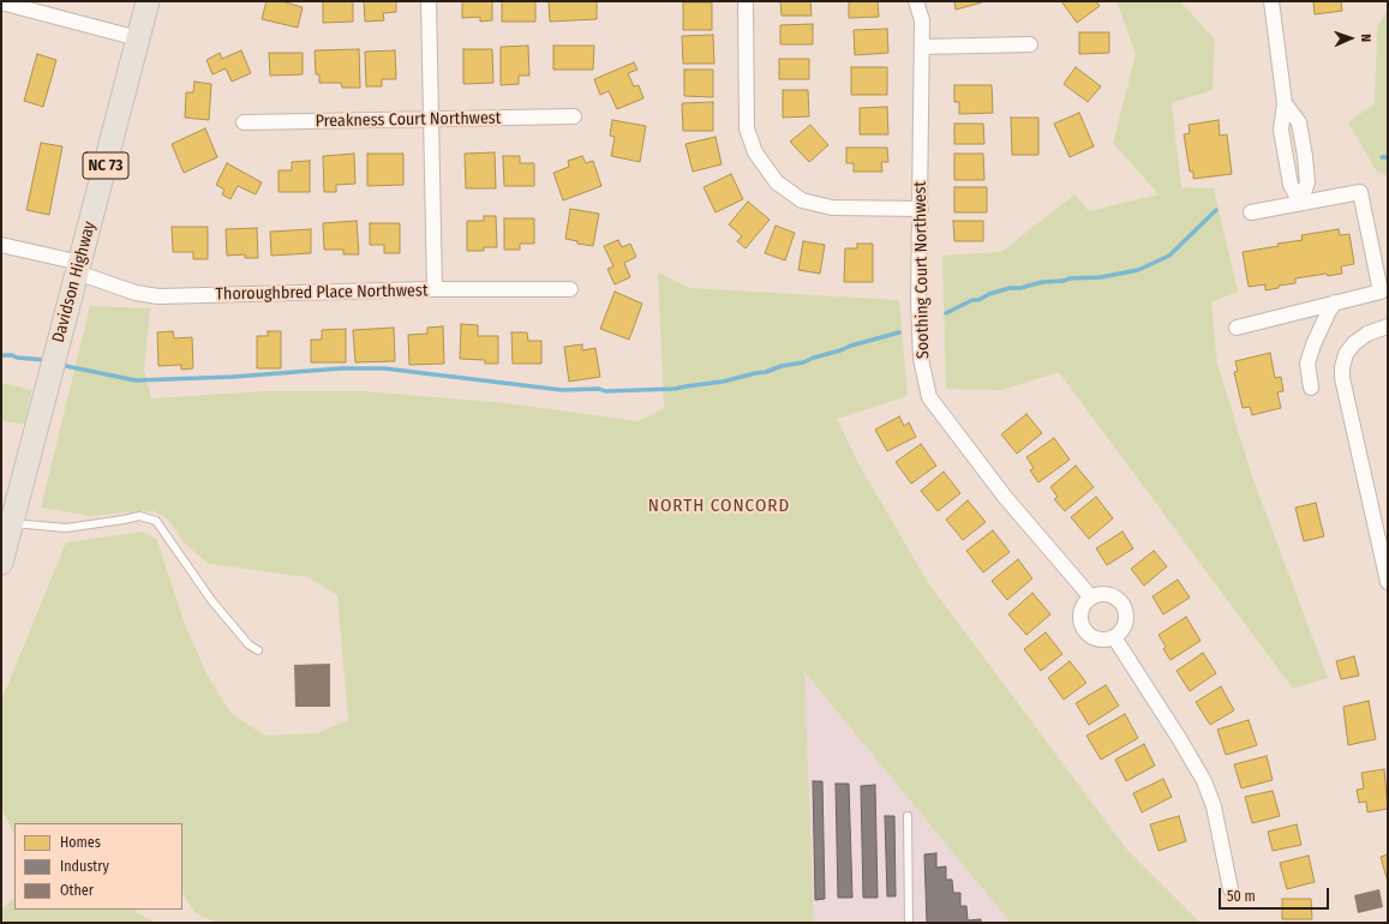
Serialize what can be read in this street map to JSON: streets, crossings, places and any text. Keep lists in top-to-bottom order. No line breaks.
{"streets":{"main road":["NC 73","Davidson Highway"],"street":["Preakness Court Northwest","Soothing Court Northwest","Thoroughbred Place Northwest"]},"crossings":[["Davidson Highway","Thoroughbred Place Northwest"]],"districts":["NORTH CONCORD"],"legend":["Homes","Industry","Other"],"scale_bar":"50 m","north":"right"}
